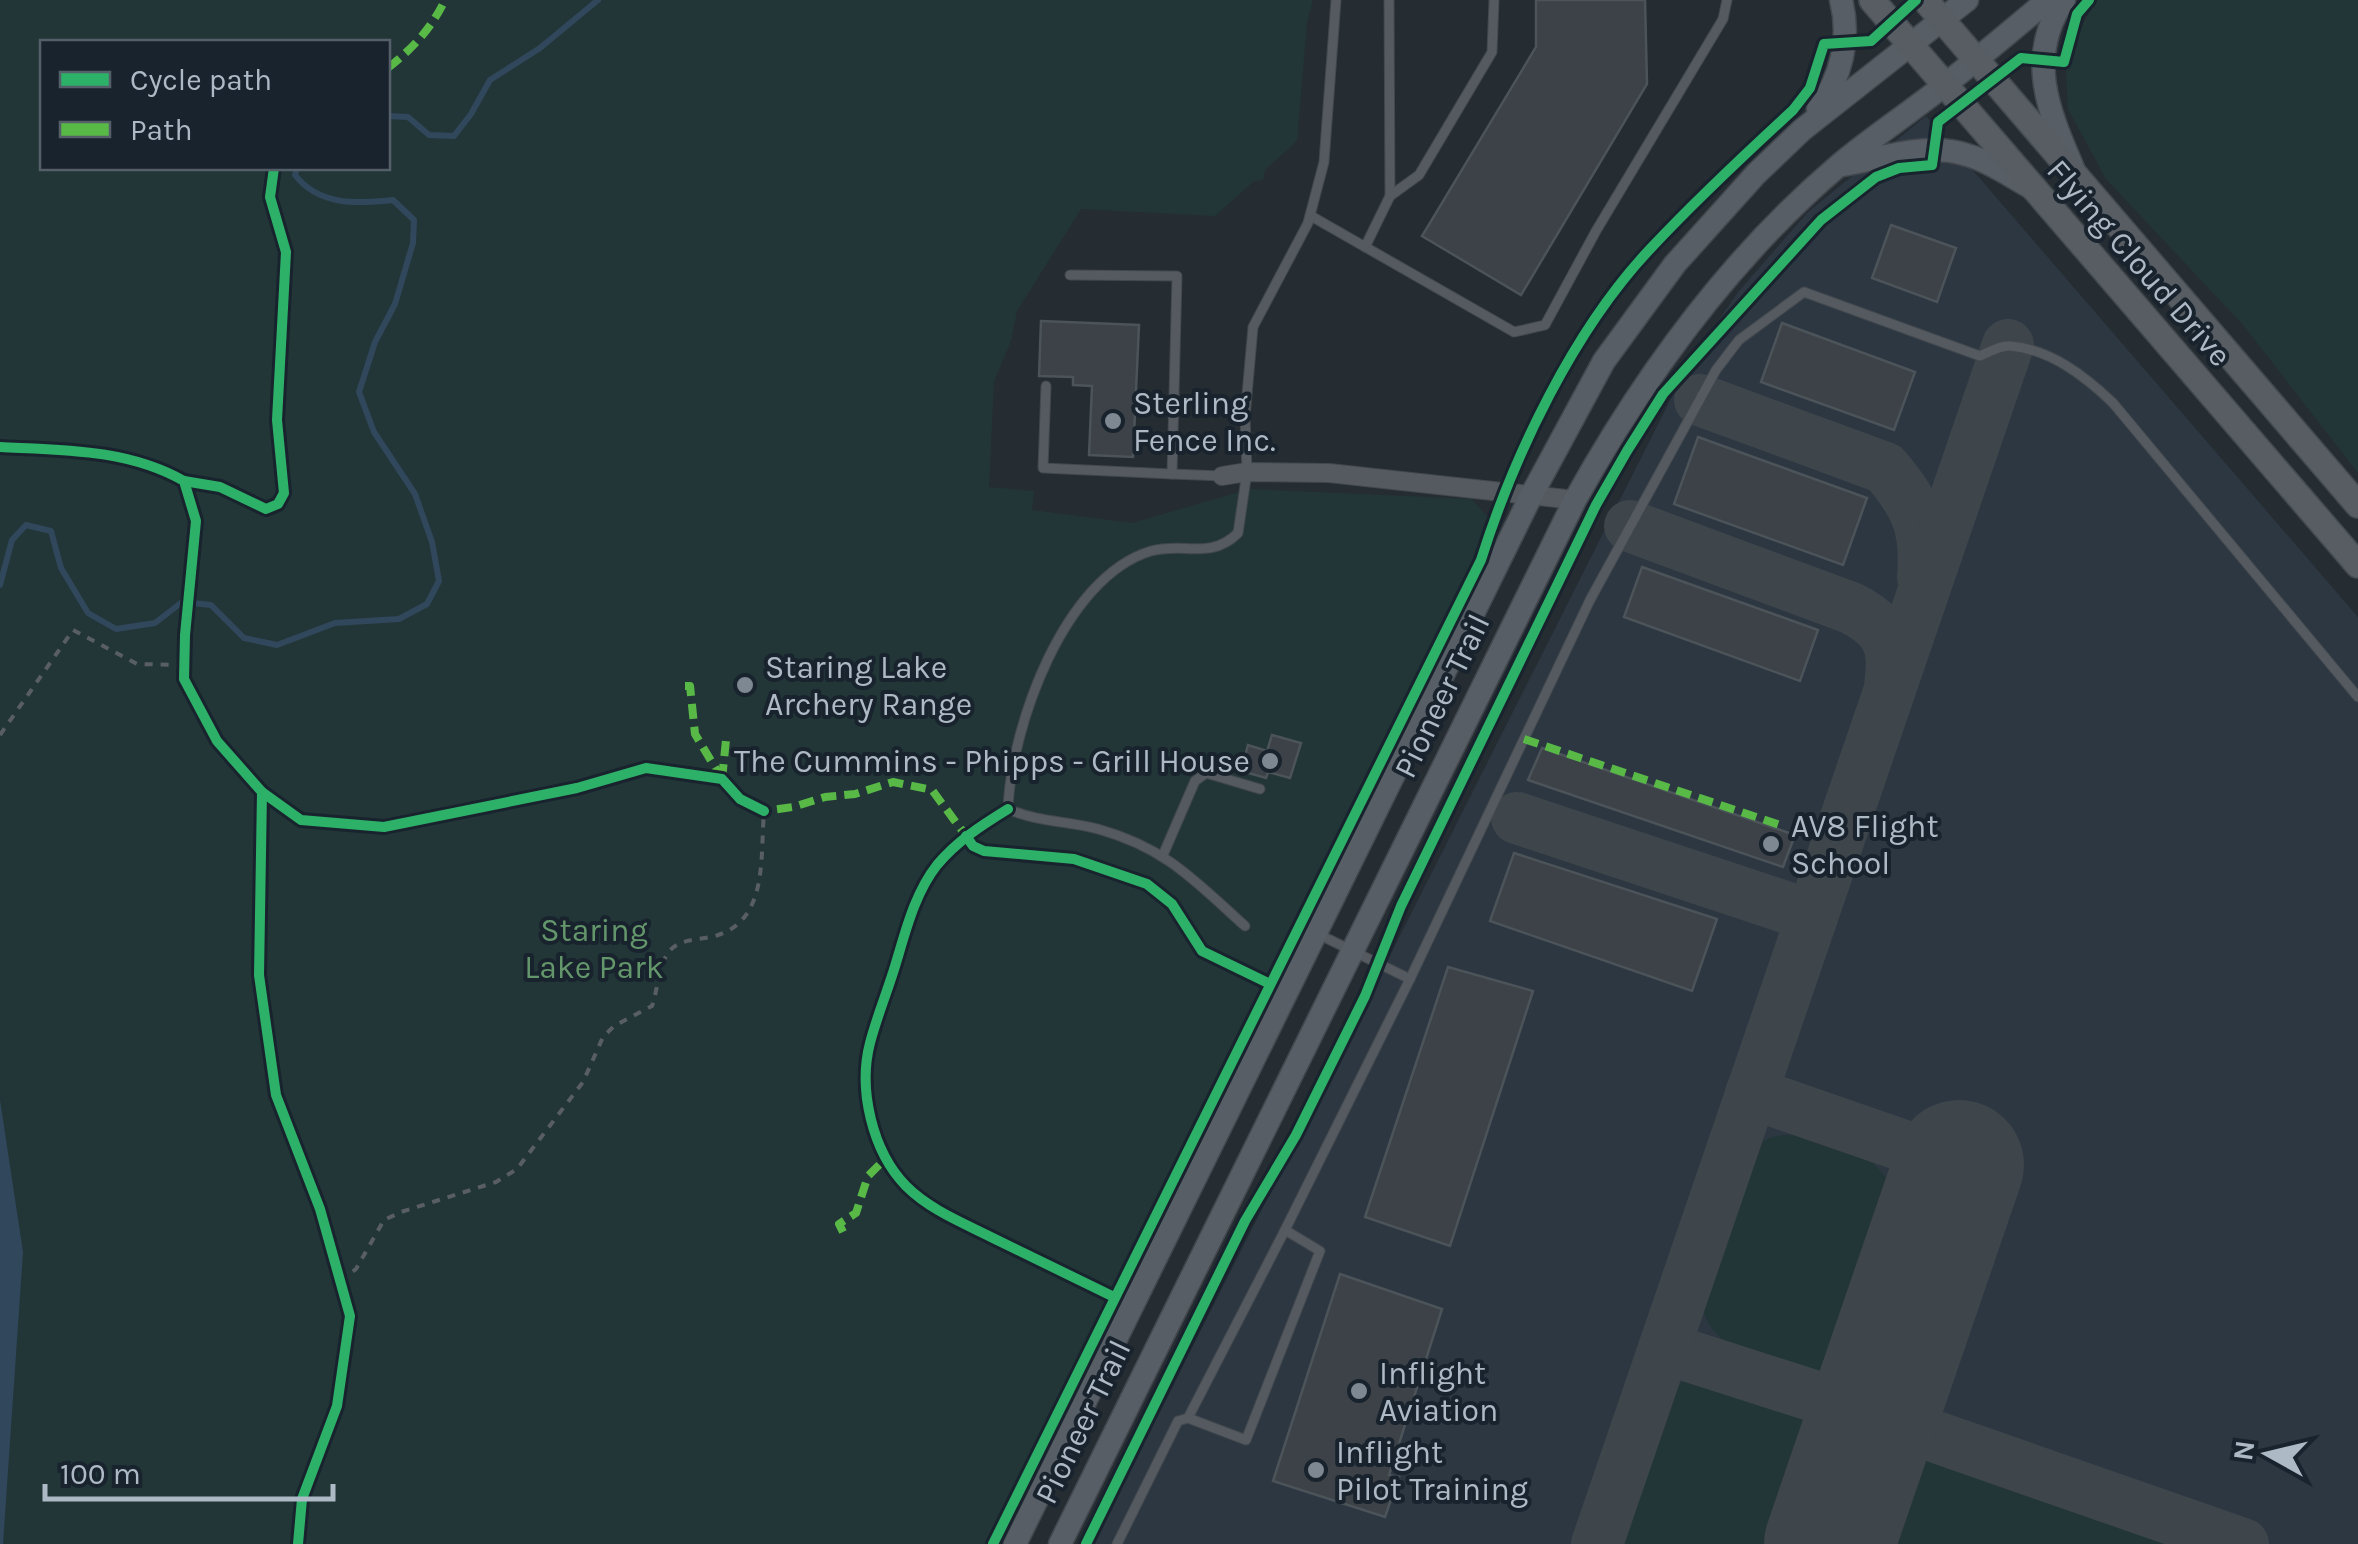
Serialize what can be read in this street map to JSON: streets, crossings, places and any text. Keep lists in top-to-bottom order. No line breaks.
{"streets":{"main road":["Flying Cloud Drive","Pioneer Trail"]},"crossings":[["Flying Cloud Drive","Pioneer Trail"]],"parks":["Staring Lake Park"],"places":["Sterling Fence Inc.","Staring Lake Archery Range","The Cummins - Phipps - Grill House","AV8 Flight School","Inflight Aviation","Inflight Pilot Training"],"legend":["Cycle path","Path"],"scale_bar":"100 m","north":"left"}
